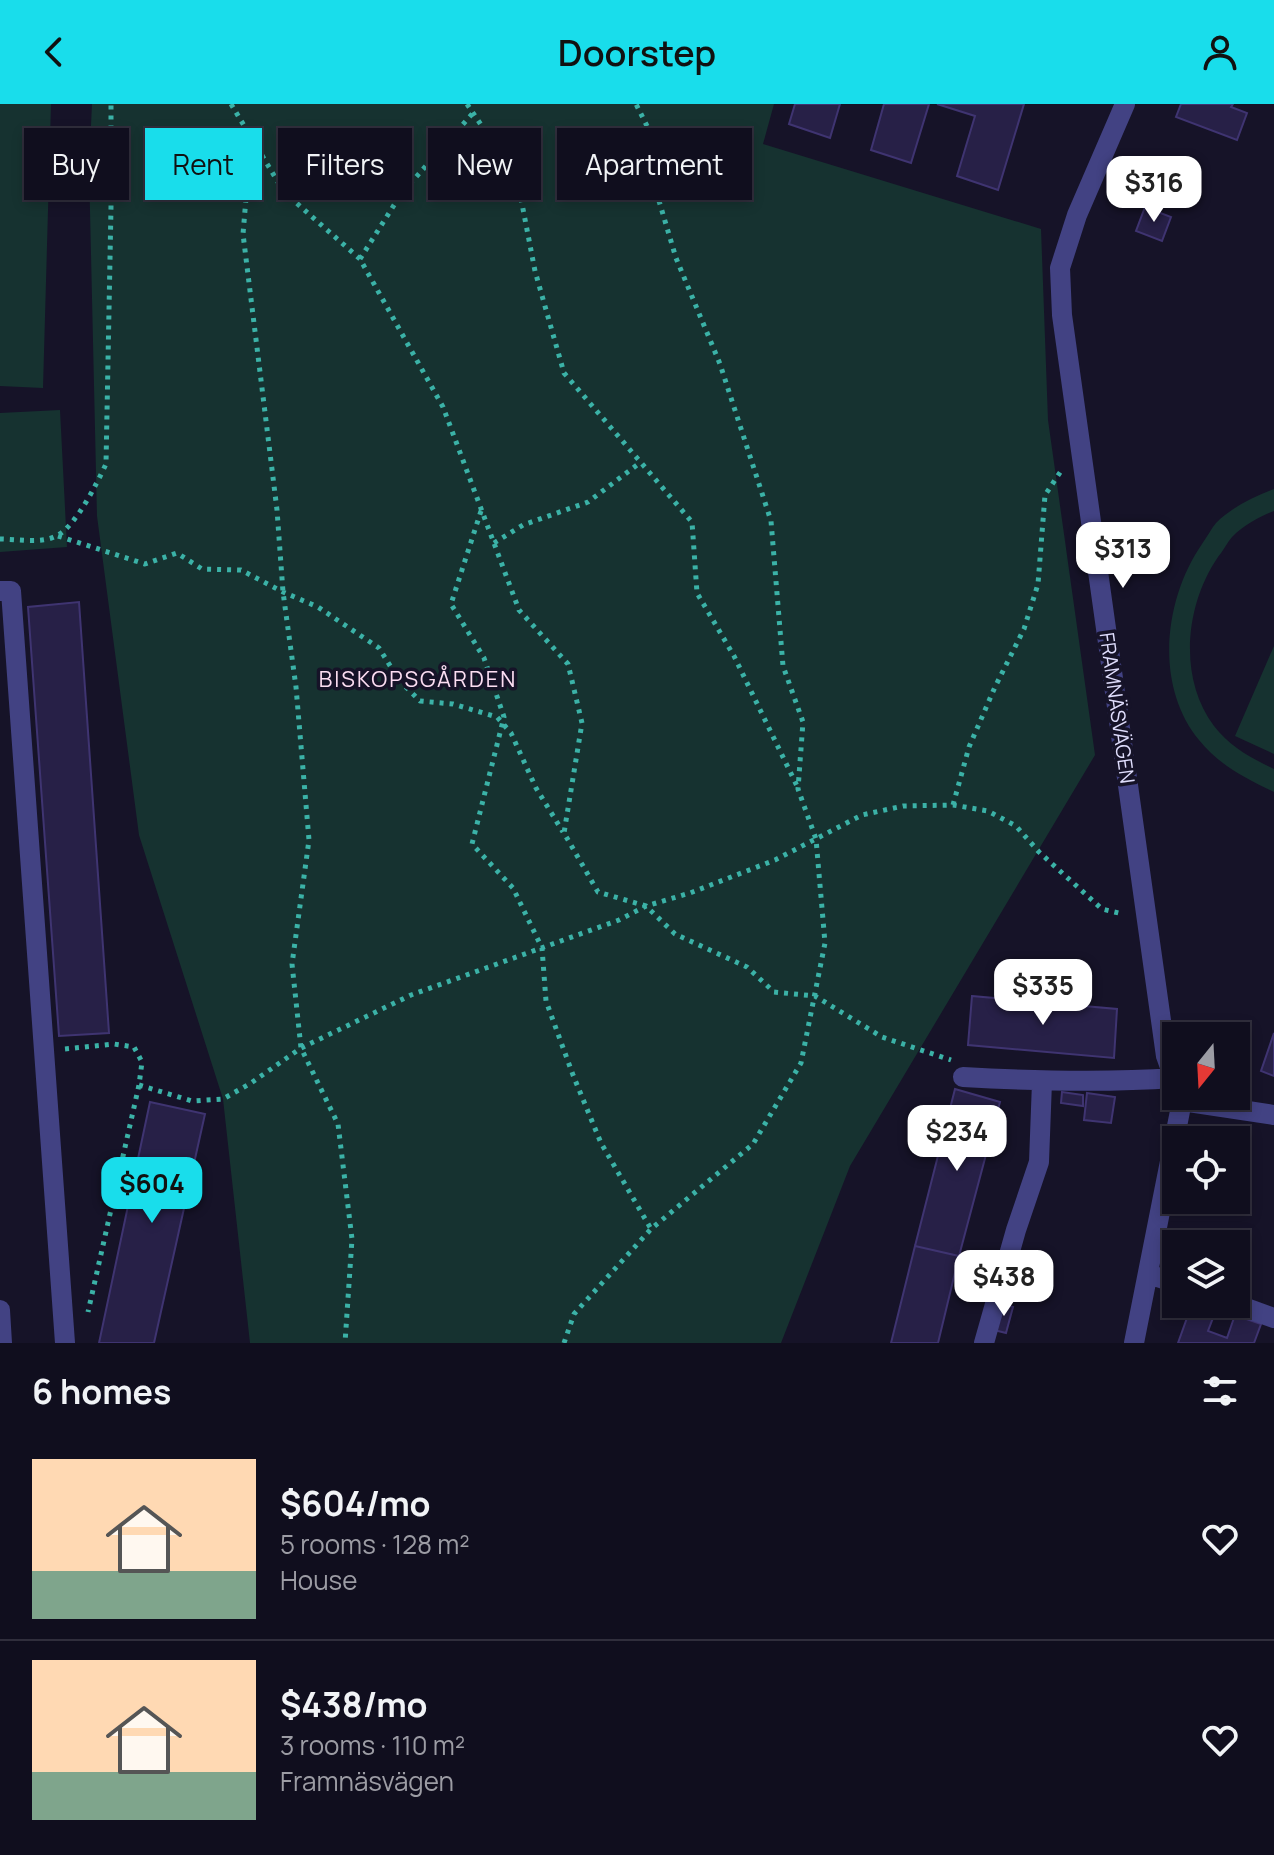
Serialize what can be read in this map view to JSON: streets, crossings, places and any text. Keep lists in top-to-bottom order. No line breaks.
{"streets":{"street":["FRAMNÄSVÄGEN"]},"districts":["BISKOPSGÅRDEN"],"north":"bottom","page":{"header":"Doorstep","chip":["Buy","Rent","Filters","New","Apartment"],"price":["$316","$313","$335","$234","$604","$438"],"heading":"6 homes","list":[{"name":"$604/mo","note":"5 rooms · 128 m² · House"},{"name":"$438/mo","note":"3 rooms · 110 m² · Framnäsvägen"}]}}
